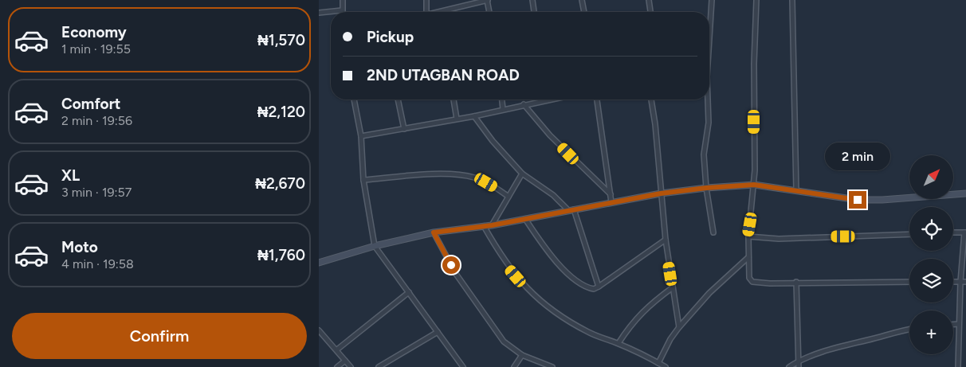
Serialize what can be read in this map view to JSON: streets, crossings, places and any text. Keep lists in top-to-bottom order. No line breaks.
{"north":"top right","page":{"list":[{"name":"Economy","note":"1 min · 19:55","value":"₦1,570"},{"name":"Comfort","note":"2 min · 19:56","value":"₦2,120"},{"name":"XL","note":"3 min · 19:57","value":"₦2,670"},{"name":"Moto","note":"4 min · 19:58","value":"₦1,760"}],"banner":["Pickup","2ND UTAGBAN ROAD"],"bubble":"2 min","map_buttons":"+","buttons":"Confirm"}}
